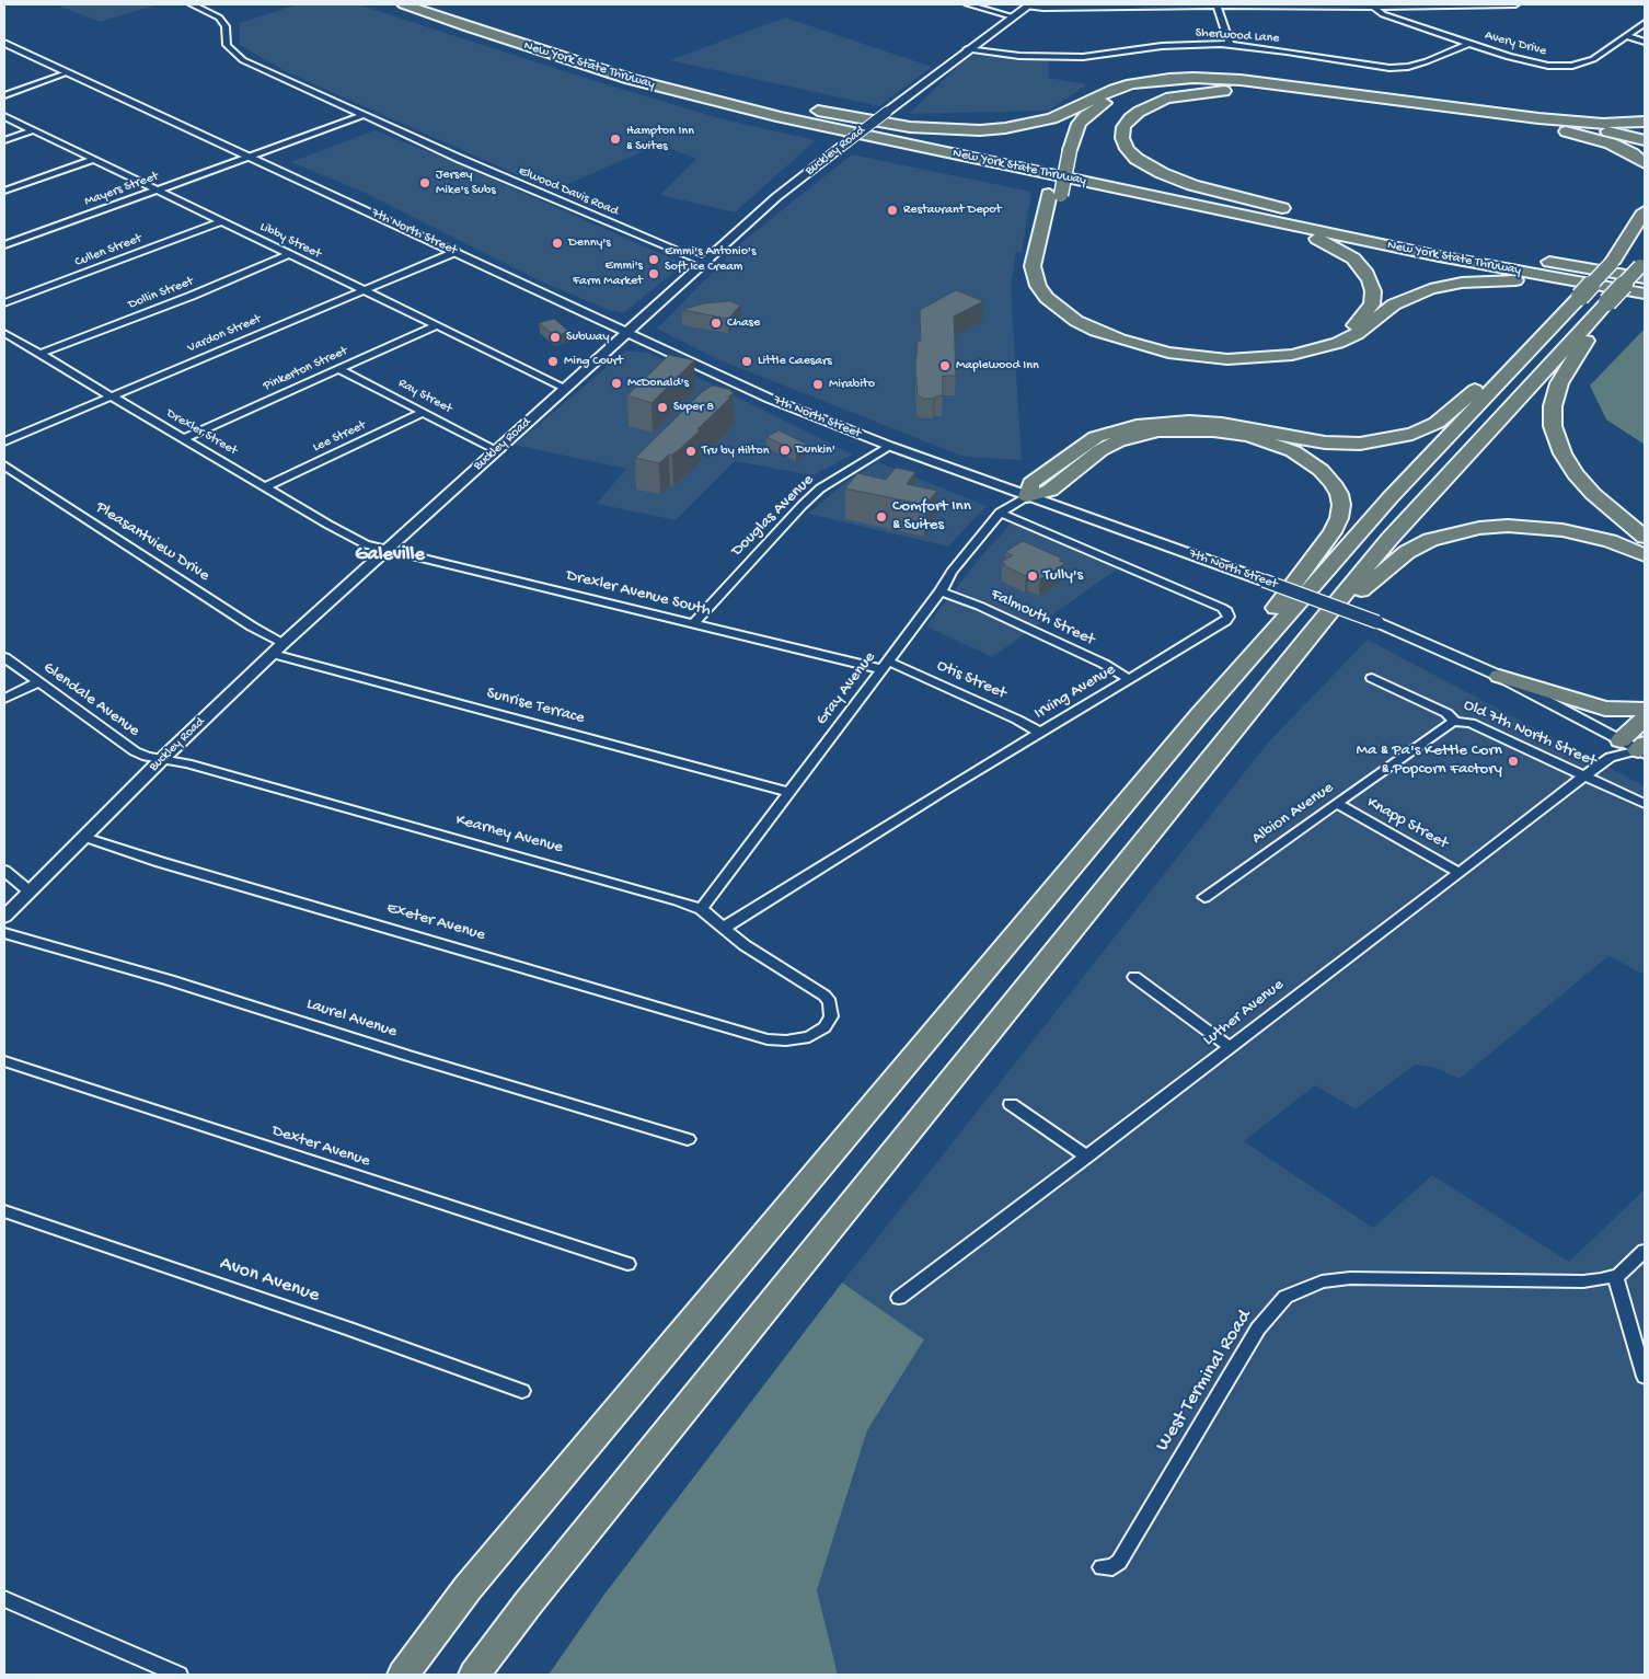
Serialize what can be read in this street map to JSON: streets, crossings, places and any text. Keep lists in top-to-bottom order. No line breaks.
{"streets":{"highway":["New York State Thruway"],"street":["Sherwood Lane","Avery Drive","Buckley Road","Mayers Street","Elwood Davis Road","7th North Street","Libby Street","Cullen Street","Dollin Street","Vardon Street","Pinkerton Street","Ray Street","Drexler Street","Lee Street","Douglas Avenue","Pleasantview Drive","Drexler Avenue South","Falmouth Street","Otis Street","Gray Avenue","Irving Avenue","Glendale Avenue","Sunrise Terrace","Old 7th North Street","Albion Avenue","Knapp Street","Kearney Avenue","Exeter Avenue","Luther Avenue","Laurel Avenue","Dexter Avenue","Avon Avenue","West Terminal Road"]},"crossings":[["Sherwood Lane","Avery Drive"],["Sherwood Lane","Buckley Road"],["Buckley Road","Elwood Davis Road"],["Buckley Road","7th North Street"],["Buckley Road","Libby Street"],["Buckley Road","Ray Street"],["Buckley Road","Drexler Street"],["Buckley Road","Pleasantview Drive"],["Buckley Road","Drexler Avenue South"],["Buckley Road","Glendale Avenue"],["Buckley Road","Sunrise Terrace"],["Buckley Road","Kearney Avenue"],["Buckley Road","Exeter Avenue"],["Mayers Street","7th North Street"],["Mayers Street","Libby Street"],["7th North Street","Vardon Street"],["7th North Street","Douglas Avenue"],["7th North Street","Gray Avenue"],["7th North Street","Luther Avenue"],["Libby Street","Cullen Street"],["Libby Street","Dollin Street"],["Libby Street","Vardon Street"],["Libby Street","Pinkerton Street"],["Dollin Street","Drexler Street"],["Vardon Street","Drexler Street"],["Pinkerton Street","Ray Street"],["Pinkerton Street","Drexler Street"],["Ray Street","Lee Street"],["Drexler Street","Lee Street"],["Drexler Street","Drexler Avenue South"],["Douglas Avenue","Drexler Avenue South"],["Drexler Avenue South","Otis Street"],["Drexler Avenue South","Gray Avenue"],["Falmouth Street","Gray Avenue"],["Falmouth Street","Irving Avenue"],["Otis Street","Gray Avenue"],["Otis Street","Irving Avenue"],["Gray Avenue","Irving Avenue"],["Gray Avenue","Sunrise Terrace"],["Gray Avenue","Kearney Avenue"],["Irving Avenue","Kearney Avenue"],["Glendale Avenue","Kearney Avenue"],["Old 7th North Street","Albion Avenue"],["Old 7th North Street","Luther Avenue"],["Albion Avenue","Knapp Street"],["Knapp Street","Luther Avenue"],["Kearney Avenue","Exeter Avenue"]],"districts":["Galeville"],"places":["Hampton Inn & Suites","Jersey Mike's Subs","Restaurant Depot","Denny's","Emmi's Antonio's Soft Ice Cream","Emmi's Farm Market","Chase","Subway","Ming Court","Little Caesars","Maplewood Inn","McDonald's","Mirabito","Super 8","Dunkin'","Tru by Hilton","Comfort Inn & Suites","Tully's","Ma & Pa's Kettle Corn & Popcorn Factory"]}
